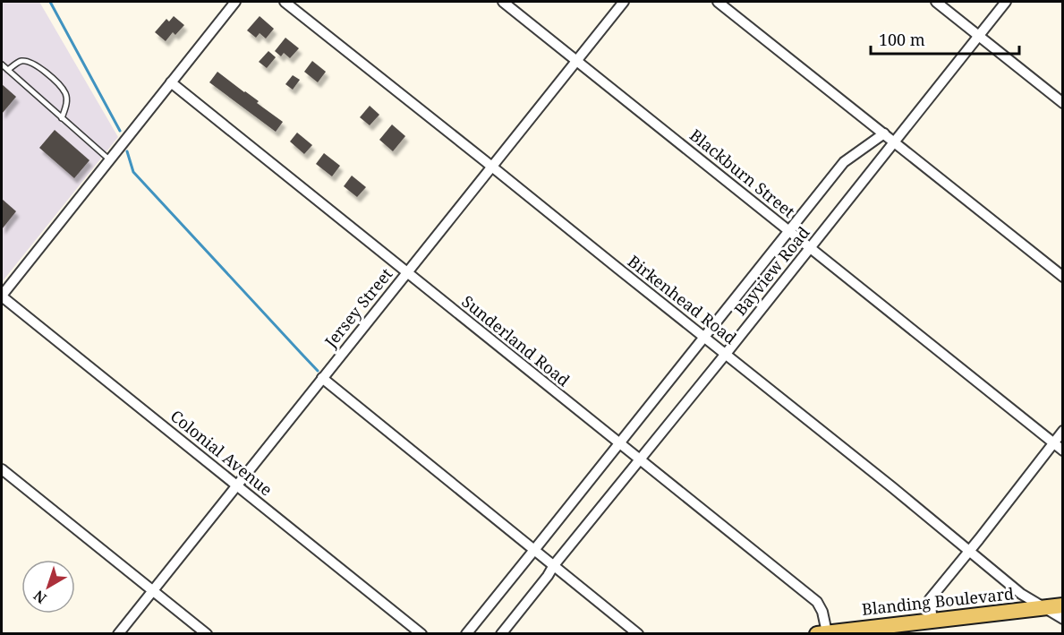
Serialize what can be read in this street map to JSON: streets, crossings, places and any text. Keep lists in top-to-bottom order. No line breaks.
{"streets":{"main road":["Blanding Boulevard"],"street":["Blackburn Street","Bayview Road","Birkenhead Road","Jersey Street","Sunderland Road","Colonial Avenue"]},"crossings":[["Blackburn Street","Bayview Road"],["Blackburn Street","Jersey Street"],["Bayview Road","Birkenhead Road"],["Bayview Road","Sunderland Road"],["Birkenhead Road","Jersey Street"],["Birkenhead Road","Blanding Boulevard"],["Jersey Street","Sunderland Road"],["Jersey Street","Colonial Avenue"],["Sunderland Road","Blanding Boulevard"]],"scale_bar":"100 m","north":"bottom left"}
